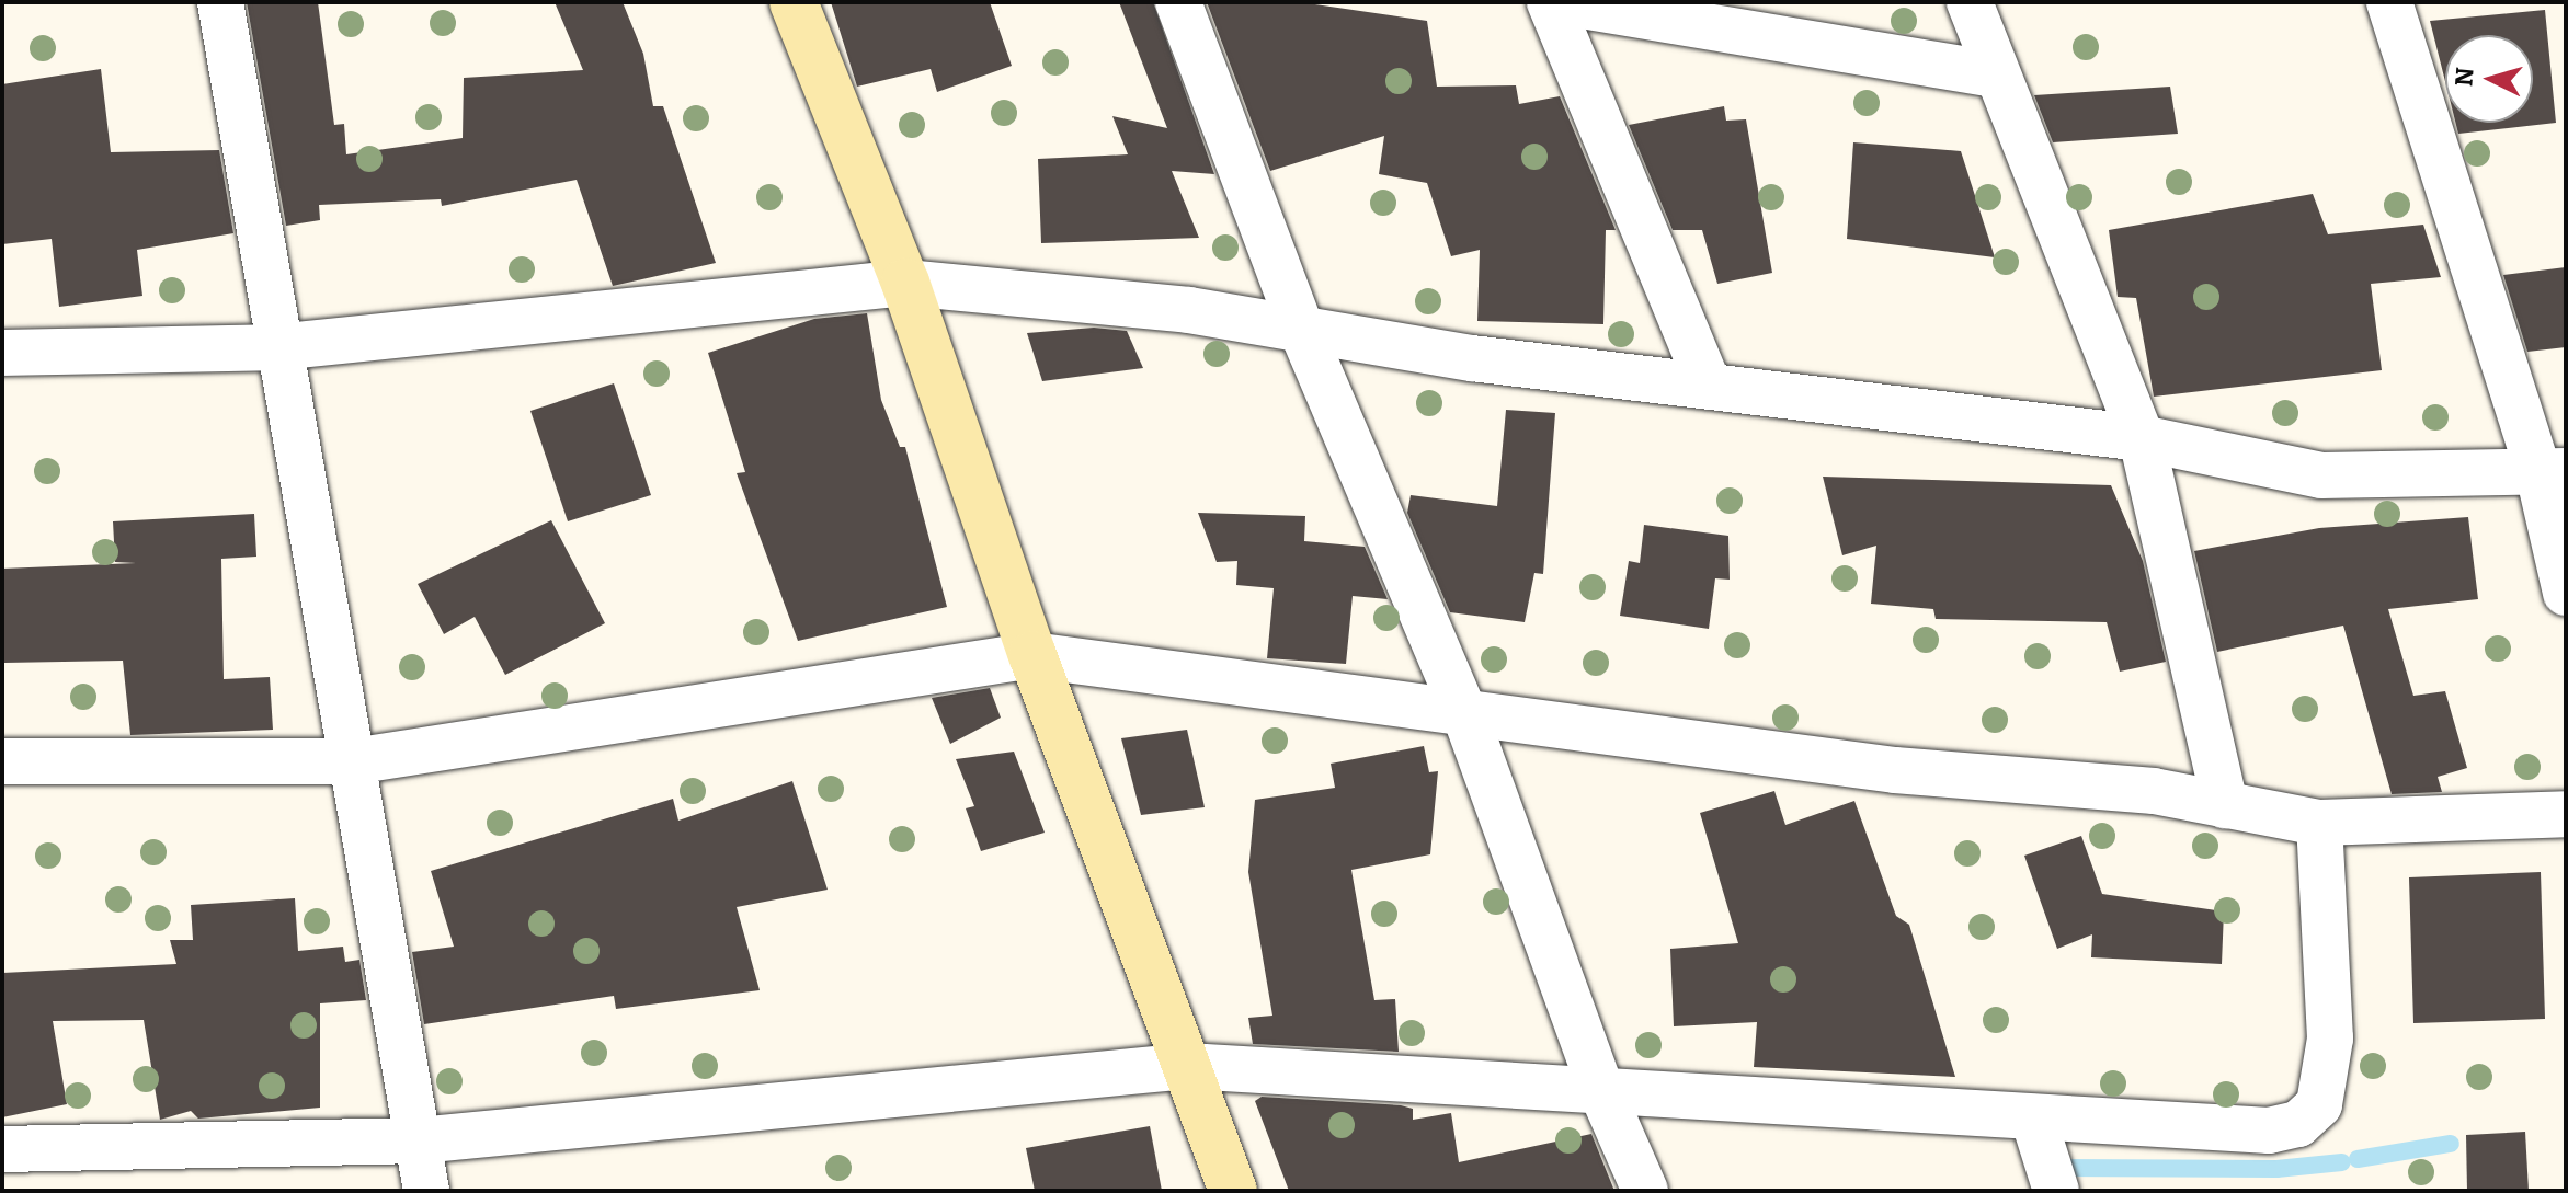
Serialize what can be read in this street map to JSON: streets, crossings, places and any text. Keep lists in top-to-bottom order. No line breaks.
{"north":"left"}
